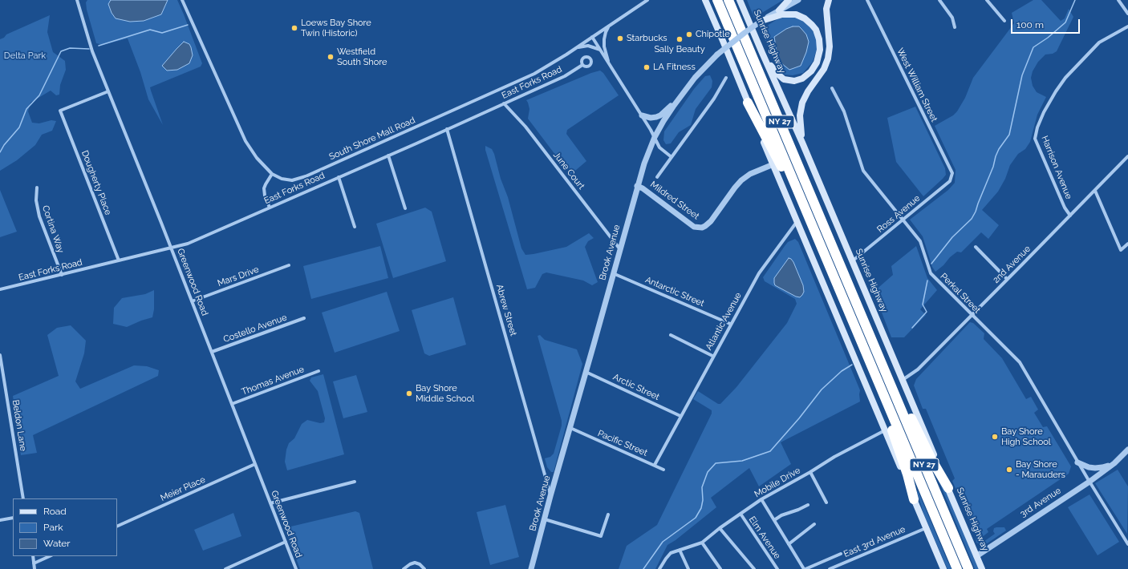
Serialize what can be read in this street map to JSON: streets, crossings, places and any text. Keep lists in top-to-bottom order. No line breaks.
{"streets":{"highway":["NY 27"],"main road":["Sunrise Highway"],"street":["East Forks Road","West William Street","South Shore Mall Road","Harrison Avenue","June Court","Dougherty Place","Mildred Street","Ross Avenue","Cortina Way","Brook Avenue","2nd Avenue","Mars Drive","Greenwood Road","Antarctic Street","Perkal Street","Abrew Street","Atlantic Avenue","Costello Avenue","Thomas Avenue","Arctic Street","Beldon Lane","Pacific Street","Mobile Drive","Meier Place","3rd Avenue","Elm Avenue","East 3rd Avenue"]},"crossings":[["Sunrise Highway","Ross Avenue"],["Sunrise Highway","2nd Avenue"],["Sunrise Highway","3rd Avenue"],["East Forks Road","June Court"],["East Forks Road","Dougherty Place"],["East Forks Road","Cortina Way"],["East Forks Road","Greenwood Road"],["East Forks Road","Abrew Street"],["West William Street","Ross Avenue"],["Harrison Avenue","2nd Avenue"],["June Court","Brook Avenue"],["Dougherty Place","Greenwood Road"],["Mildred Street","Brook Avenue"],["Ross Avenue","Perkal Street"],["Brook Avenue","Antarctic Street"],["Brook Avenue","Abrew Street"],["Brook Avenue","Arctic Street"],["Brook Avenue","Pacific Street"],["2nd Avenue","Perkal Street"],["Mars Drive","Greenwood Road"],["Greenwood Road","Costello Avenue"],["Greenwood Road","Thomas Avenue"],["Greenwood Road","Meier Place"],["Antarctic Street","Atlantic Avenue"],["Perkal Street","3rd Avenue"],["Atlantic Avenue","Arctic Street"],["Atlantic Avenue","Pacific Street"],["Mobile Drive","Elm Avenue"]],"parks":["Delta Park"],"places":["Loews Bay Shore Twin (Historic)","Chipotle","Starbucks","Sally Beauty","Westfield South Shore","LA Fitness","Bay Shore Middle School","Bay Shore High School","Bay Shore - Marauders"],"legend":["Road","Park","Water"],"scale_bar":"100 m"}
